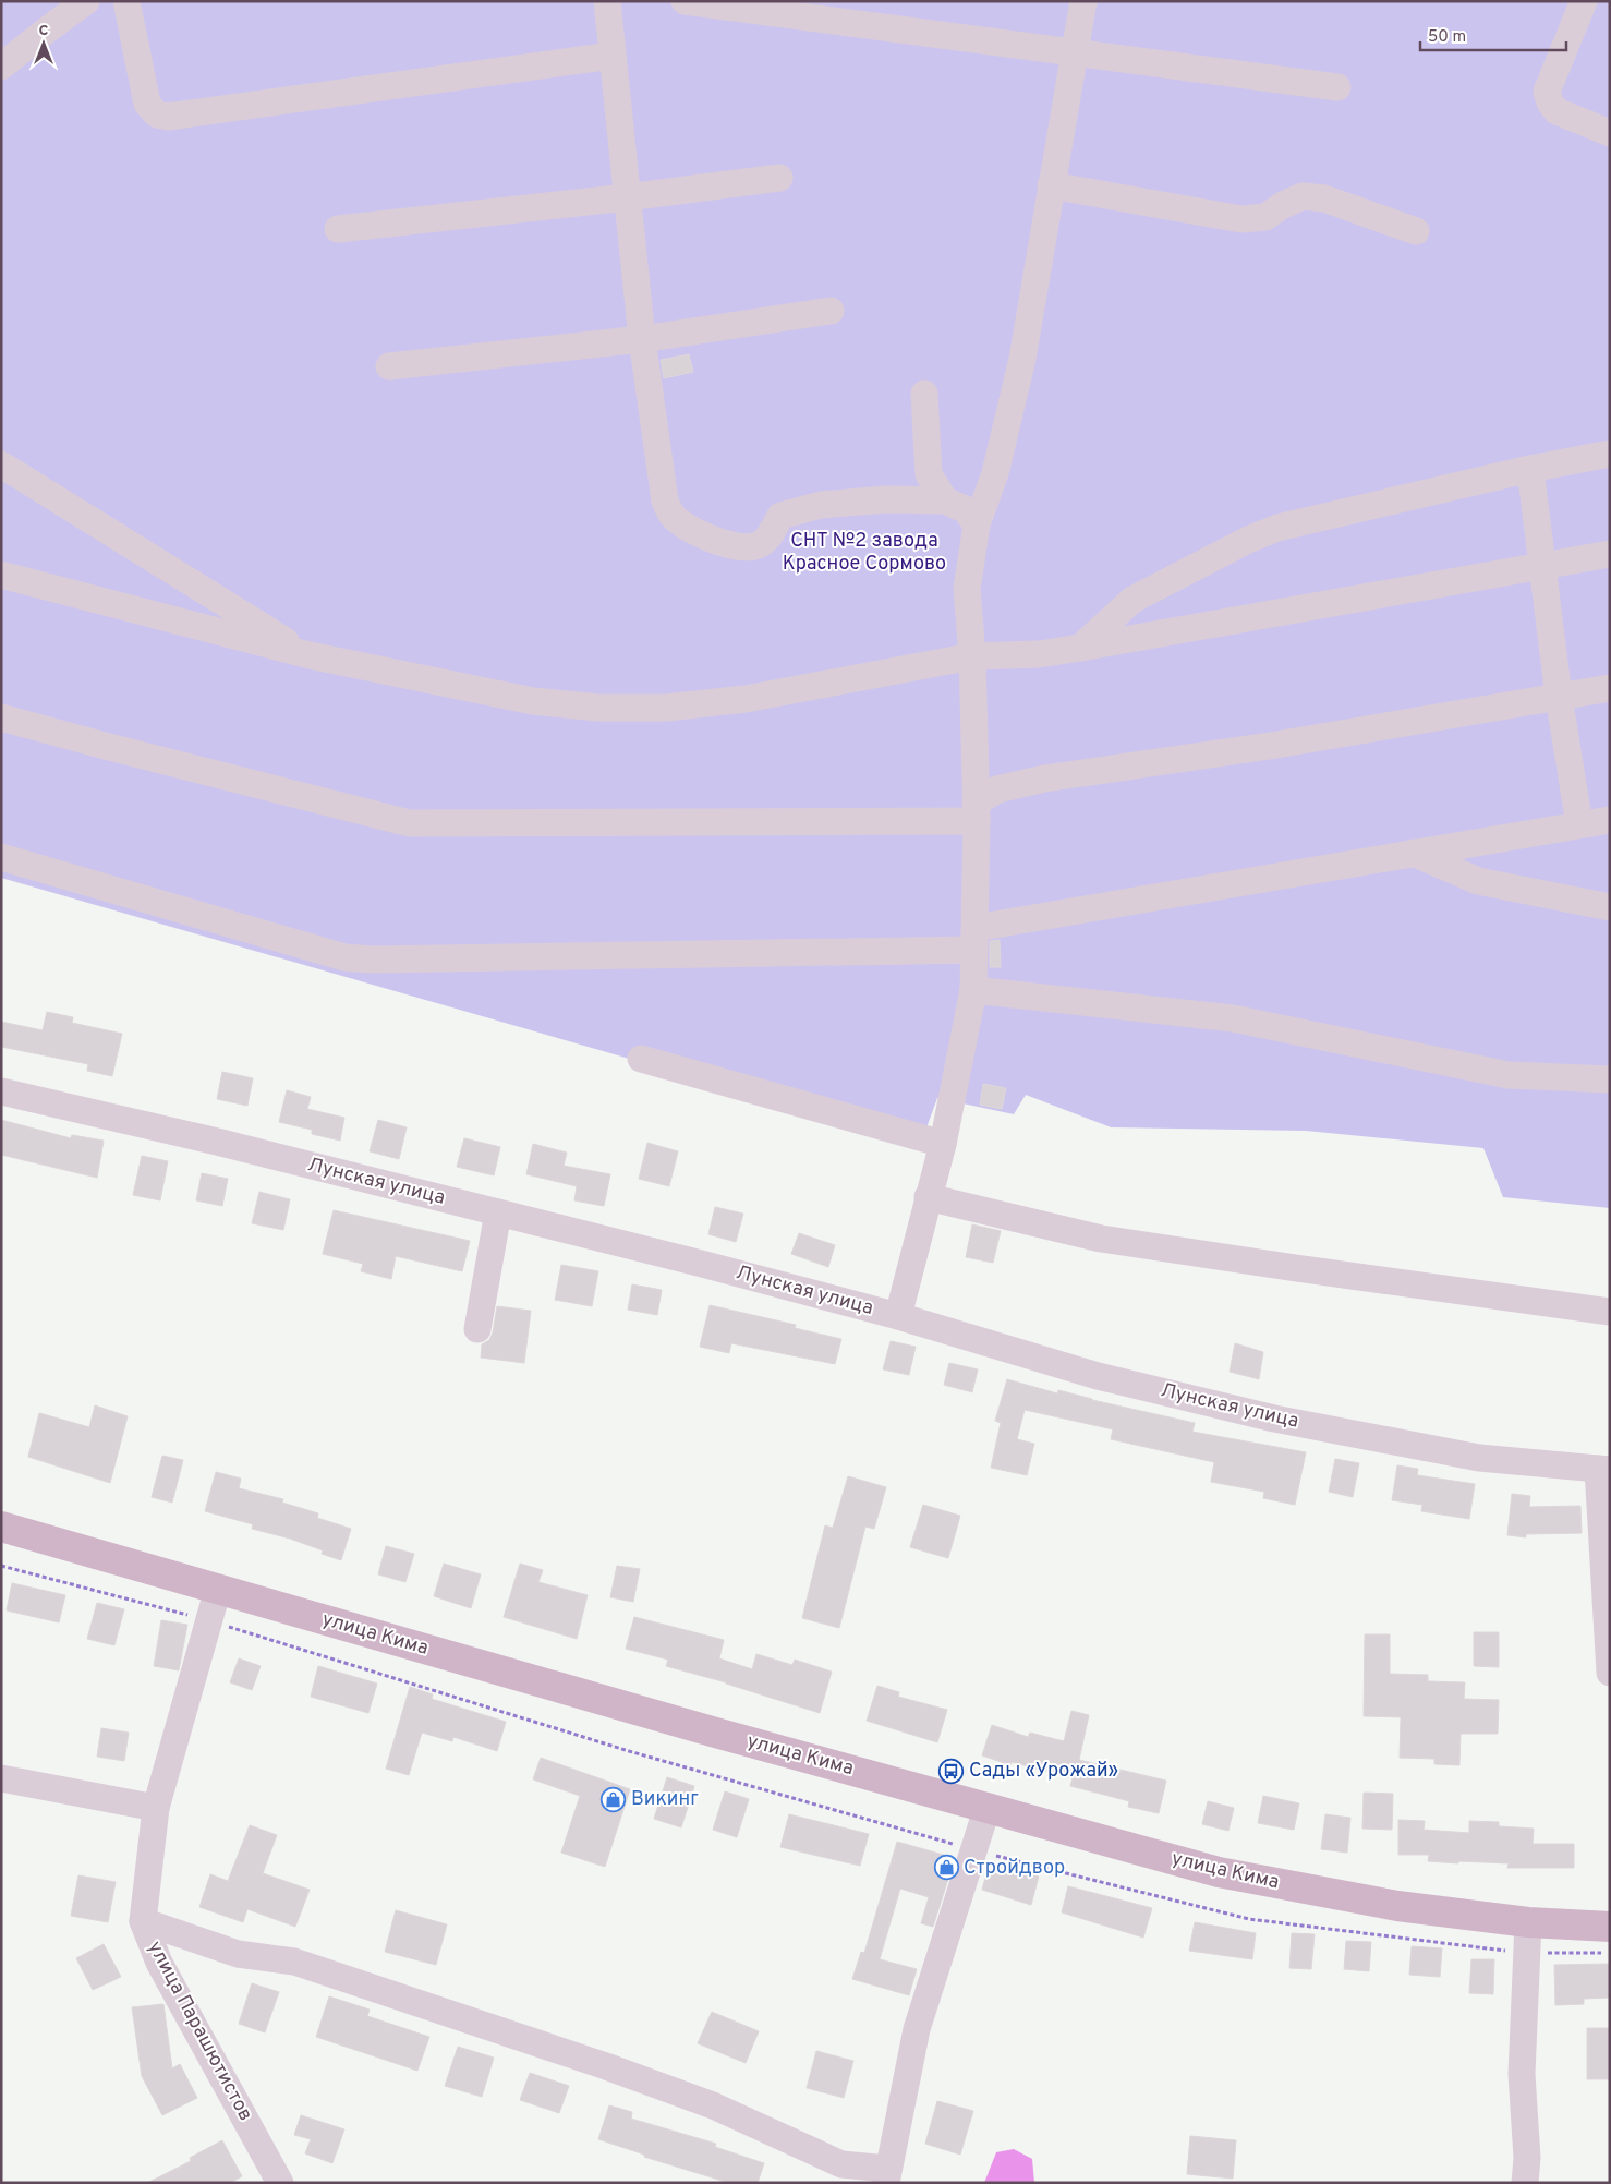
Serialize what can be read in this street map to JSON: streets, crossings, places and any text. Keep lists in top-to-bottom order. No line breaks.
{"streets":{"main road":["улица Кима"],"street":["Лунская улица","улица Парашютистов"]},"crossings":[["улица Кима","улица Парашютистов"]],"parks":["СНТ №2 завода Красное Сормово"],"places":{"bus stop":["Сады «Урожай»"],"shop":["Викинг","Стройдвор"]},"scale_bar":"50 m","north":"top"}
